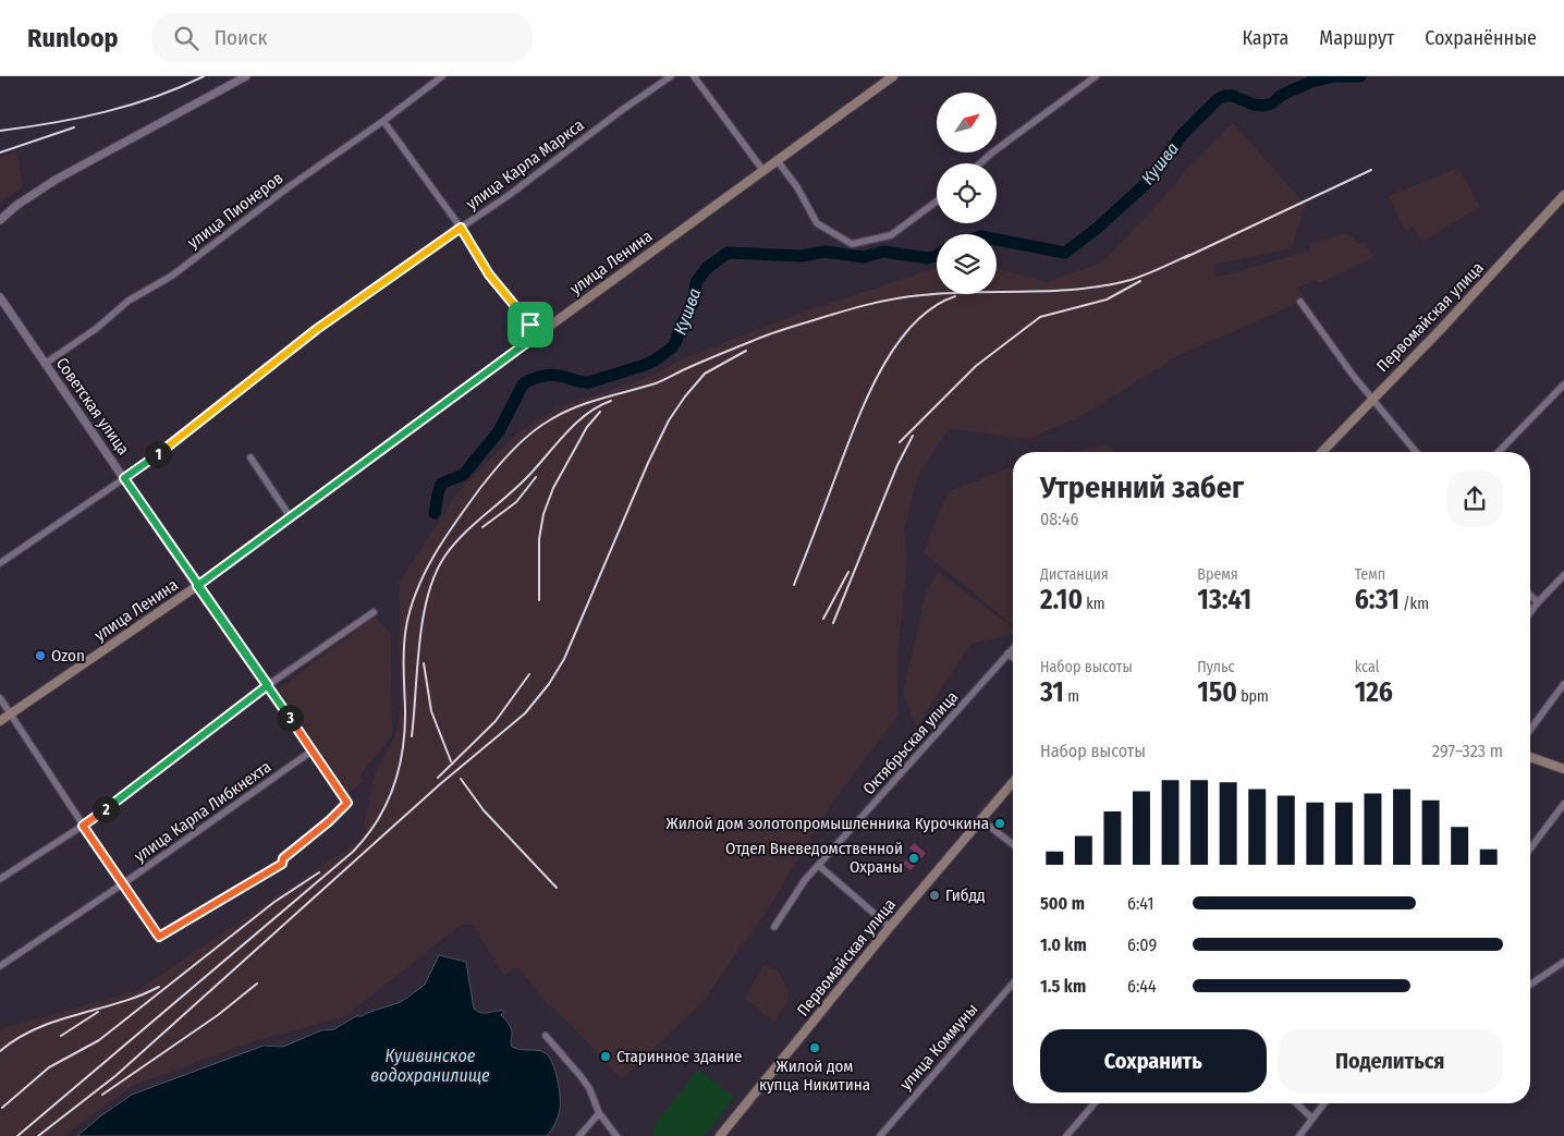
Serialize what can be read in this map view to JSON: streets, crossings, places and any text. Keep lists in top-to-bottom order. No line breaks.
{"streets":{"main road":["улица Ленина","Первомайская улица"],"street":["улица Карла Маркса","улица Пионеров","Советская улица","Октябрьская улица","улица Карла Либкнехта","улица Коммуны"]},"crossings":[["улица Карла Маркса","Советская улица"],["улица Пионеров","Советская улица"],["улица Ленина","Советская улица"],["Советская улица","улица Карла Либкнехта"]],"water":["Кушва","Кушвинское водохранилище"],"places":["Ozon","Жилой дом золотопромышленника Курочкина","Отдел Вневедомственной Охраны","Гибдд","Жилой дом купца Никитина","Старинное здание"],"north":"top right","page":{"header":"Runloop","search":"Поиск","nav":["Карта","Маршрут","Сохранённые"],"pins":["1","3","2"],"heading":["Утренний забег","08:46"],"stats":[["Дистанция","2.10 km"],["Время","13:41"],["Темп","6:31 /km"],["Набор высоты","31 m"],["Пульс","150 bpm"],["kcal","126"]],"chart":["Набор высоты","297–323 m"],"list":[{"name":"500 m","note":"6:41"},{"name":"1.0 km","note":"6:09"},{"name":"1.5 km","note":"6:44"}],"buttons":["Сохранить","Поделиться"]}}
